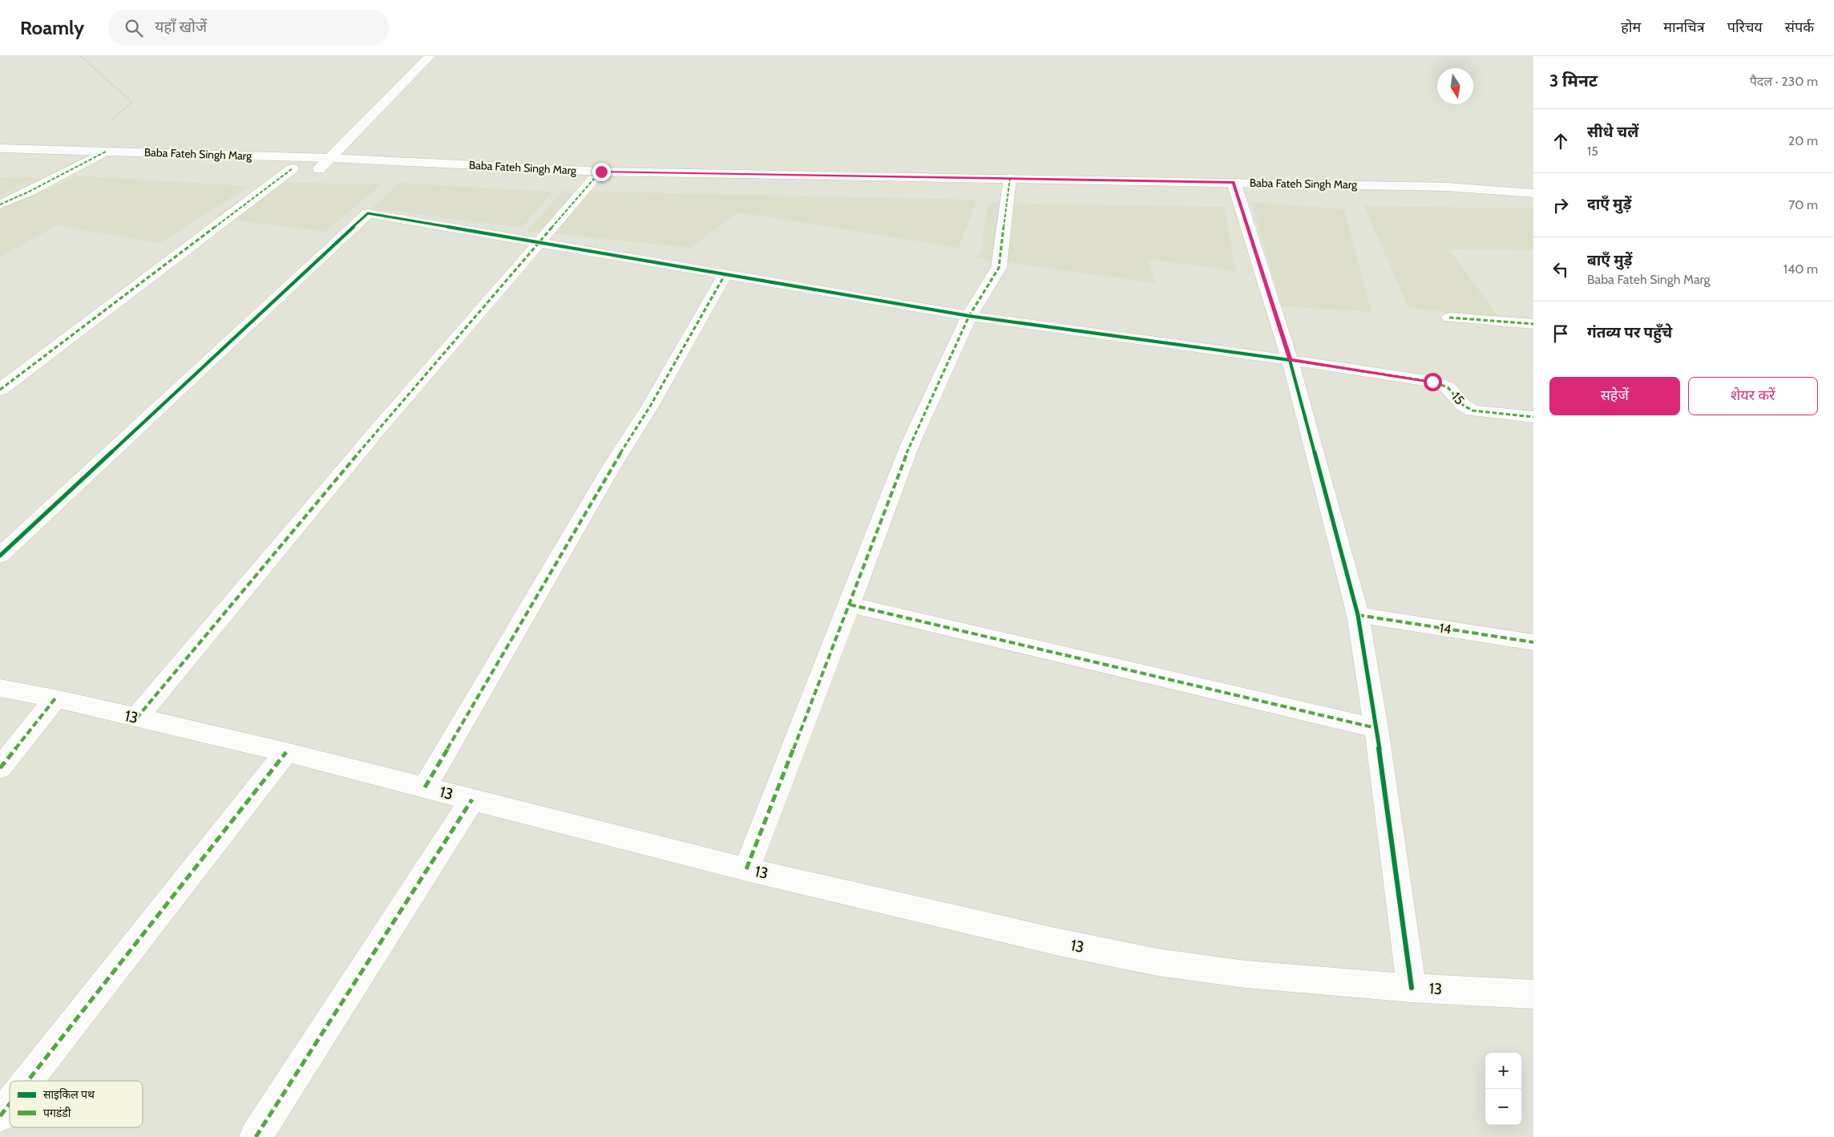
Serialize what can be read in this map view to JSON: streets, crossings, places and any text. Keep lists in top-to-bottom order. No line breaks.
{"streets":{"street":["Baba Fateh Singh Marg","15","14","13"]},"legend":["साइकिल पथ","पगडंडी"],"north":"bottom","page":{"header":"Roamly","search":"यहाँ खोजें","nav":["होम","मानचित्र","परिचय","संपर्क"],"heading":["3 मिनट","पैदल · 230 m"],"list":[["सीधे चलें","15","20 m"],["दाएँ मुड़ें","70 m"],["बाएँ मुड़ें","Baba Fateh Singh Marg","140 m"],"गंतव्य पर पहुँचे"],"buttons":["सहेजें","शेयर करें"],"map_buttons":["+","−"]}}
